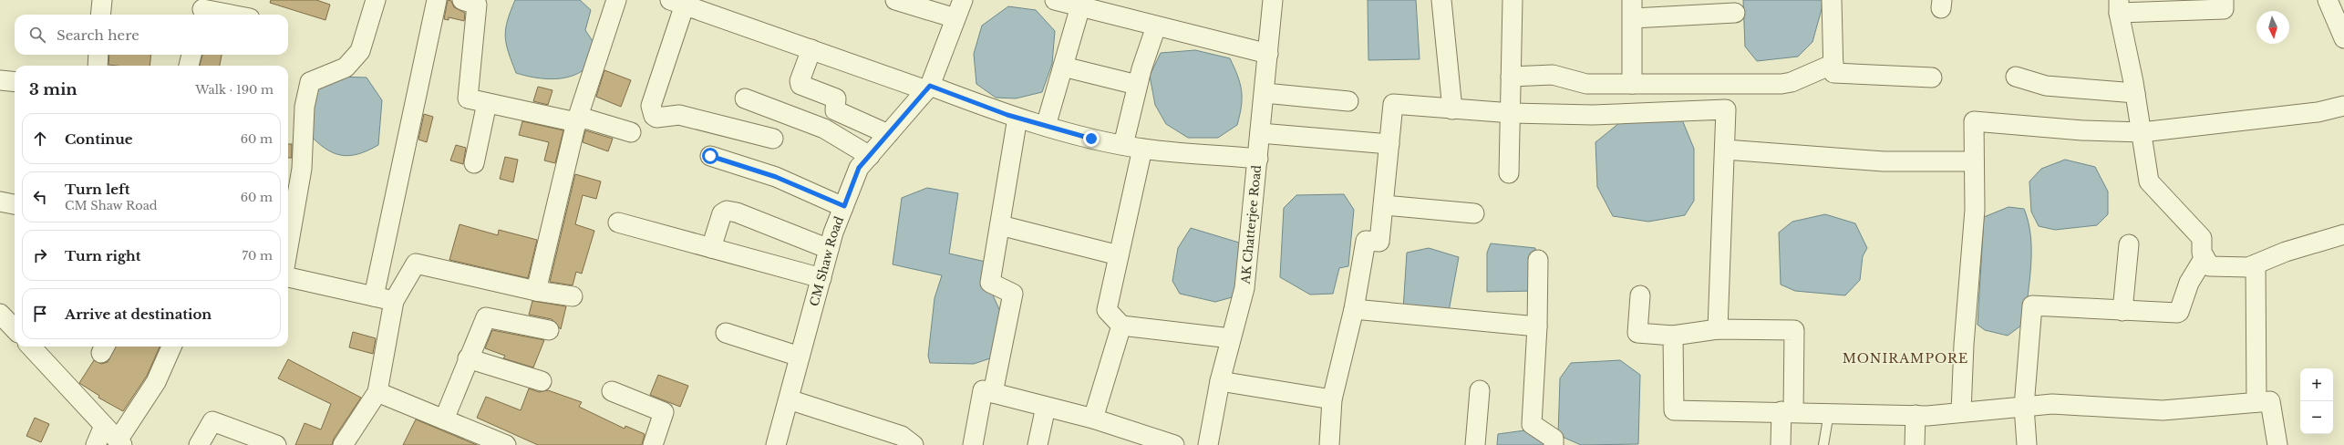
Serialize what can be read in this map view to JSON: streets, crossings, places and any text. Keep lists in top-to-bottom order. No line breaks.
{"streets":{"street":["AK Chatterjee Road","CM Shaw Road"]},"districts":["MONIRAMPORE"],"north":"bottom","page":{"search":"Search here","heading":["3 min","Walk · 190 m"],"list":[["Continue","60 m"],["Turn left","CM Shaw Road","60 m"],["Turn right","70 m"],"Arrive at destination"],"map_buttons":["+","−"]}}
